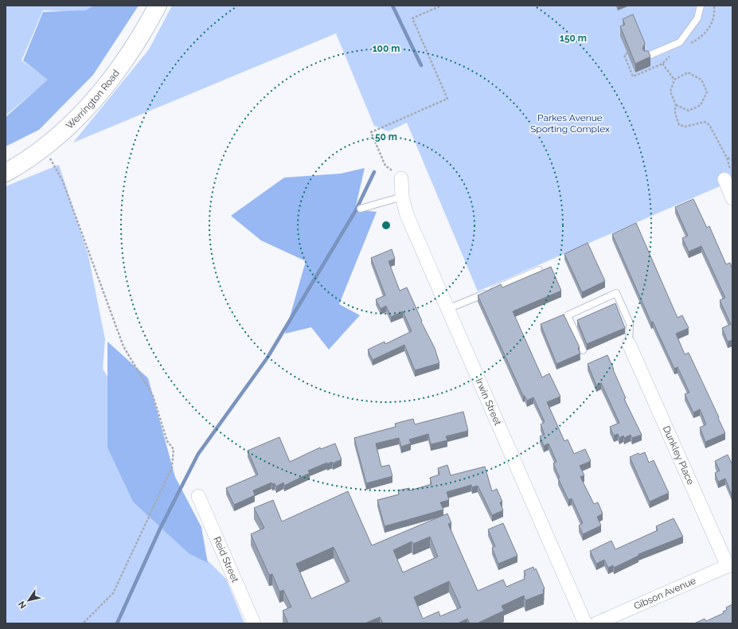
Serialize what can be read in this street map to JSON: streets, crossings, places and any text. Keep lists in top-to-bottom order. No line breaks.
{"streets":{"main road":["Werrington Road"],"street":["Irwin Street","Dunkley Place","Reid Street","Gibson Avenue"]},"crossings":[["Dunkley Place","Gibson Avenue"]],"parks":["Parkes Avenue Sporting Complex"],"north":"bottom left","rings":["150 m","100 m","50 m"]}
